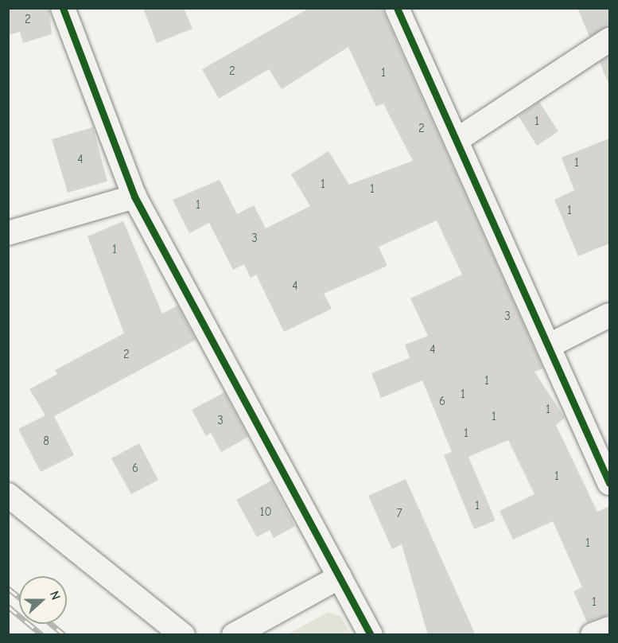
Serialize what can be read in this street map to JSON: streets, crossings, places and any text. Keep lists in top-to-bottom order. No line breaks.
{"house_numbers":["2","2","1","1","2","4","1","1","1","1","1","3","1","4","3","4","2","1","1","6","1","1","3","1","8","6","1","1","10","7","1","1"],"north":"right"}
